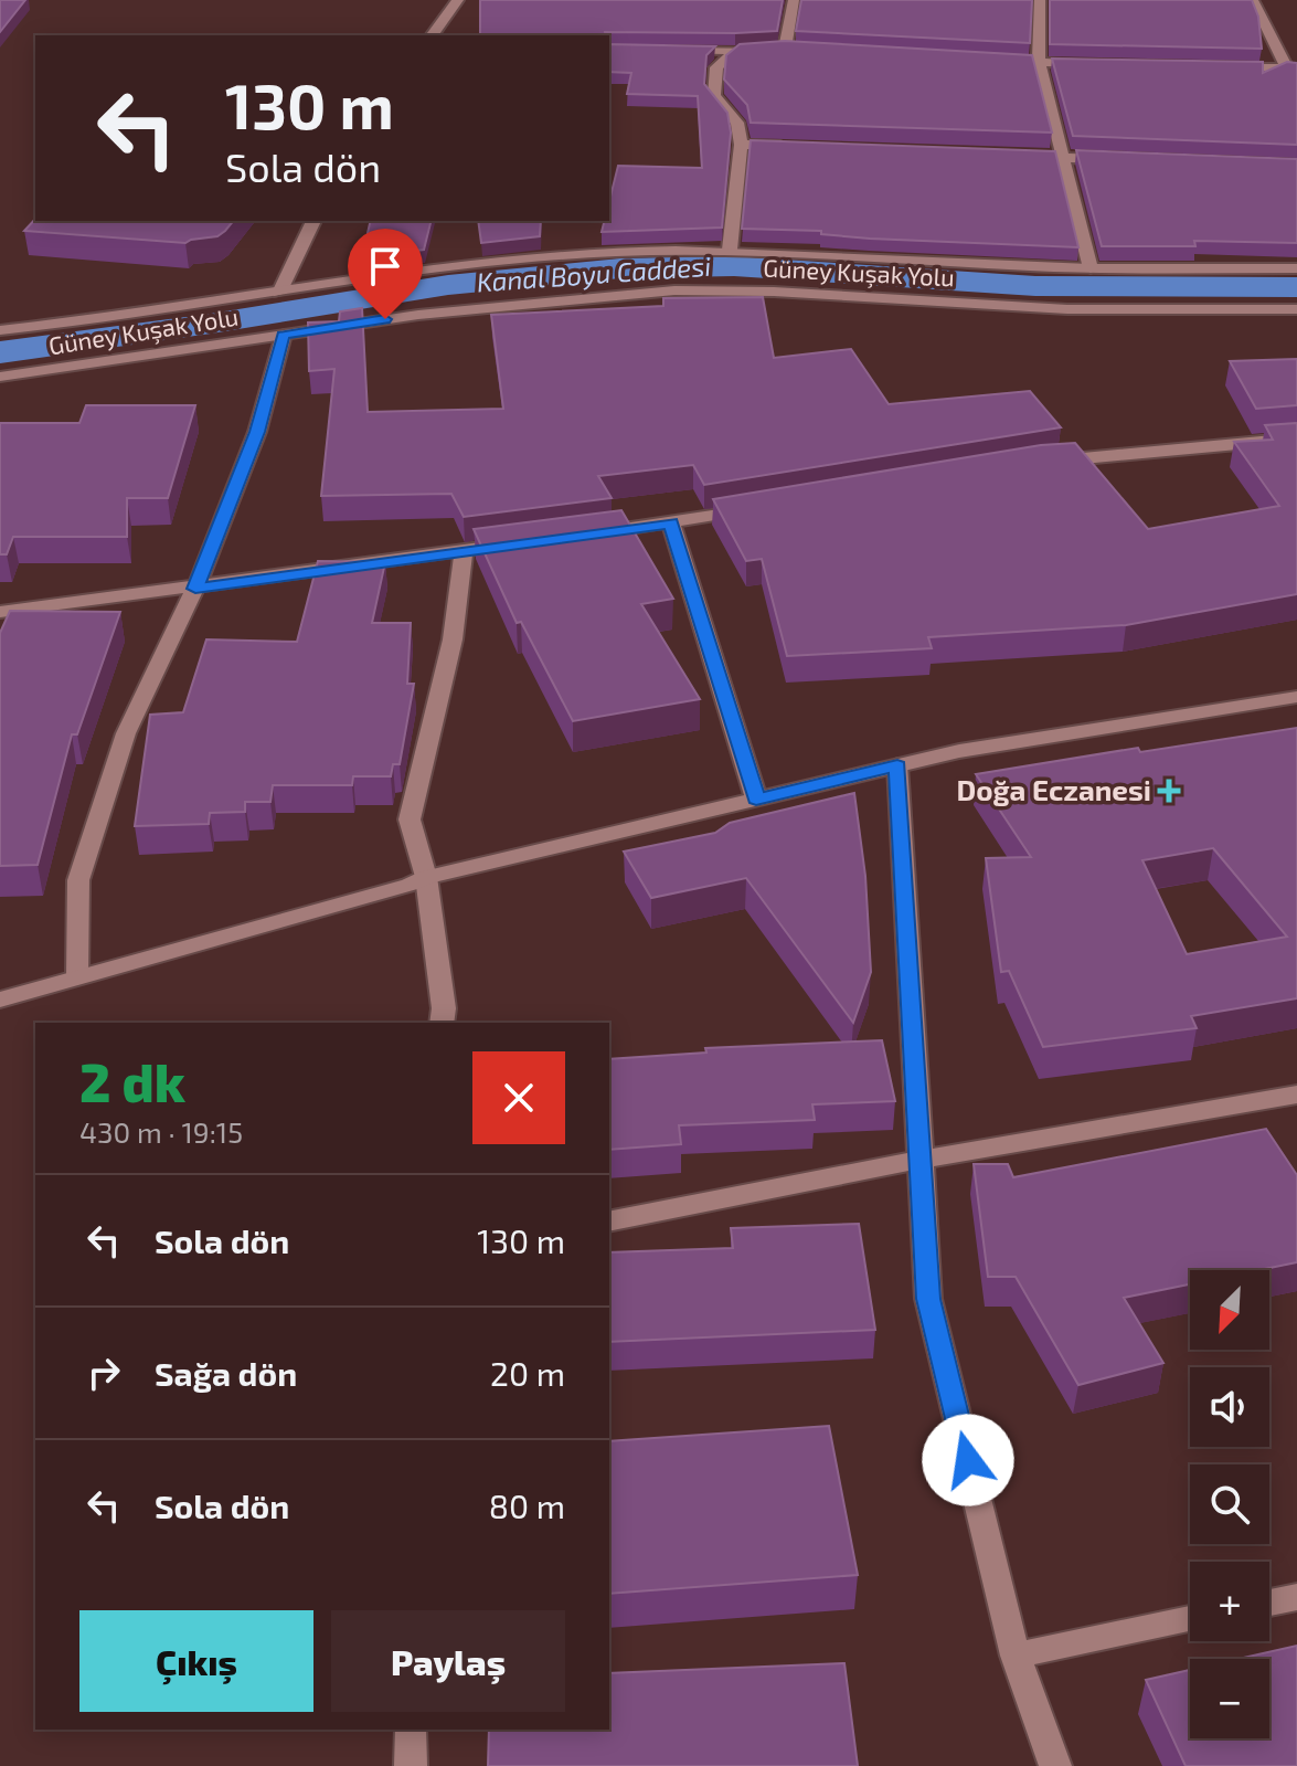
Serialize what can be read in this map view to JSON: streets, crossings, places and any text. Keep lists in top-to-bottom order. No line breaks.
{"streets":{"street":["Güney Kuşak Yolu"]},"water":["Kanal Boyu Caddesi"],"places":{"health":["Doğa Eczanesi"]},"north":"bottom left","page":{"turn":["130 m","Sola dön"],"heading":["2 dk","430 m · 19:15"],"list":[{"name":"Sola dön","value":"130 m"},{"name":"Sağa dön","value":"20 m"},{"name":"Sola dön","value":"80 m"}],"map_buttons":["+","−"],"buttons":["Çıkış","Paylaş"]}}
